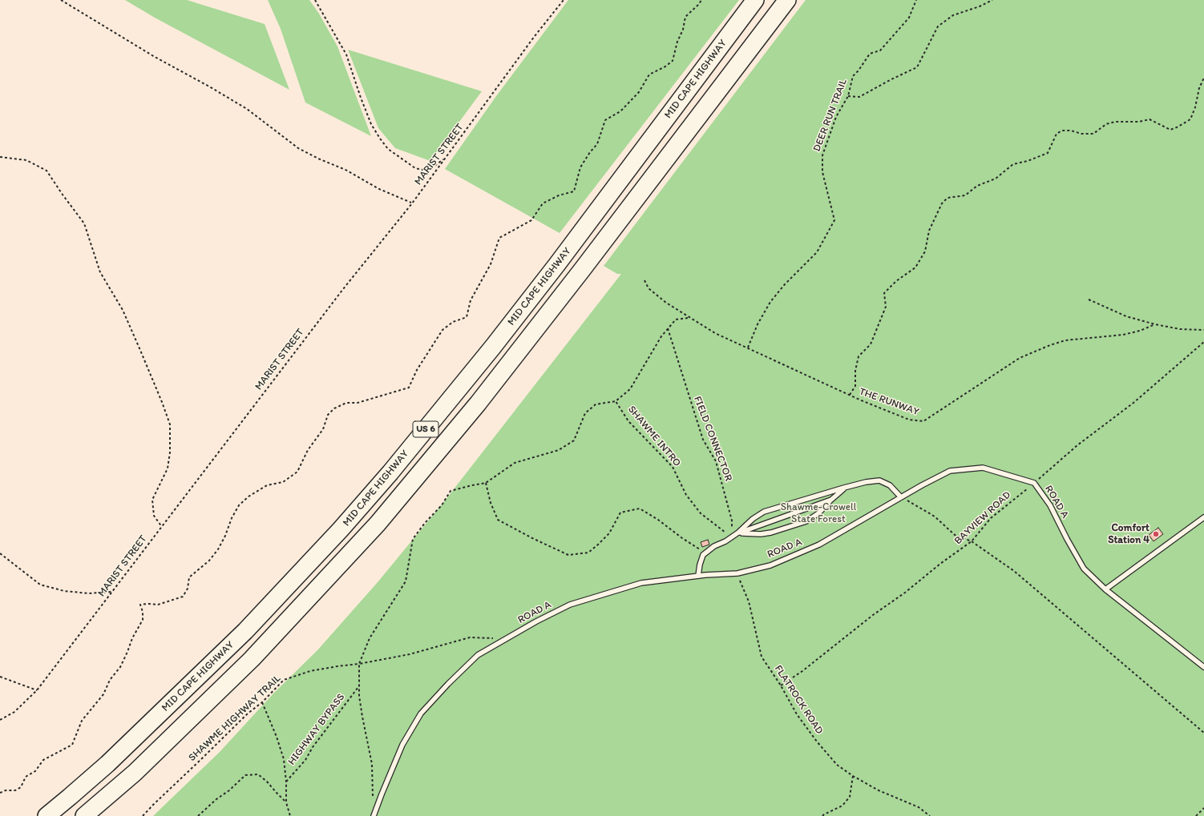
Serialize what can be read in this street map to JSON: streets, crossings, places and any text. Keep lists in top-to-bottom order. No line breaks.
{"streets":{"highway":["MID CAPE HIGHWAY","US 6"],"lane":["ROAD A"],"path":["DEER RUN TRAIL","MARIST STREET","THE RUNWAY","SHAWME INTRO","FIELD CONNECTOR","BAYVIEW ROAD","FLATROCK ROAD","SHAWME HIGHWAY TRAIL","HIGHWAY BYPASS"]},"crossings":[["DEER RUN TRAIL","THE RUNWAY"],["THE RUNWAY","SHAWME INTRO"],["SHAWME INTRO","FIELD CONNECTOR"],["ROAD A","BAYVIEW ROAD"],["ROAD A","FLATROCK ROAD"],["ROAD A","SHAWME HIGHWAY TRAIL"],["BAYVIEW ROAD","FLATROCK ROAD"]],"parks":["Shawme-Crowell State Forest"],"places":["Comfort Station 4"]}
